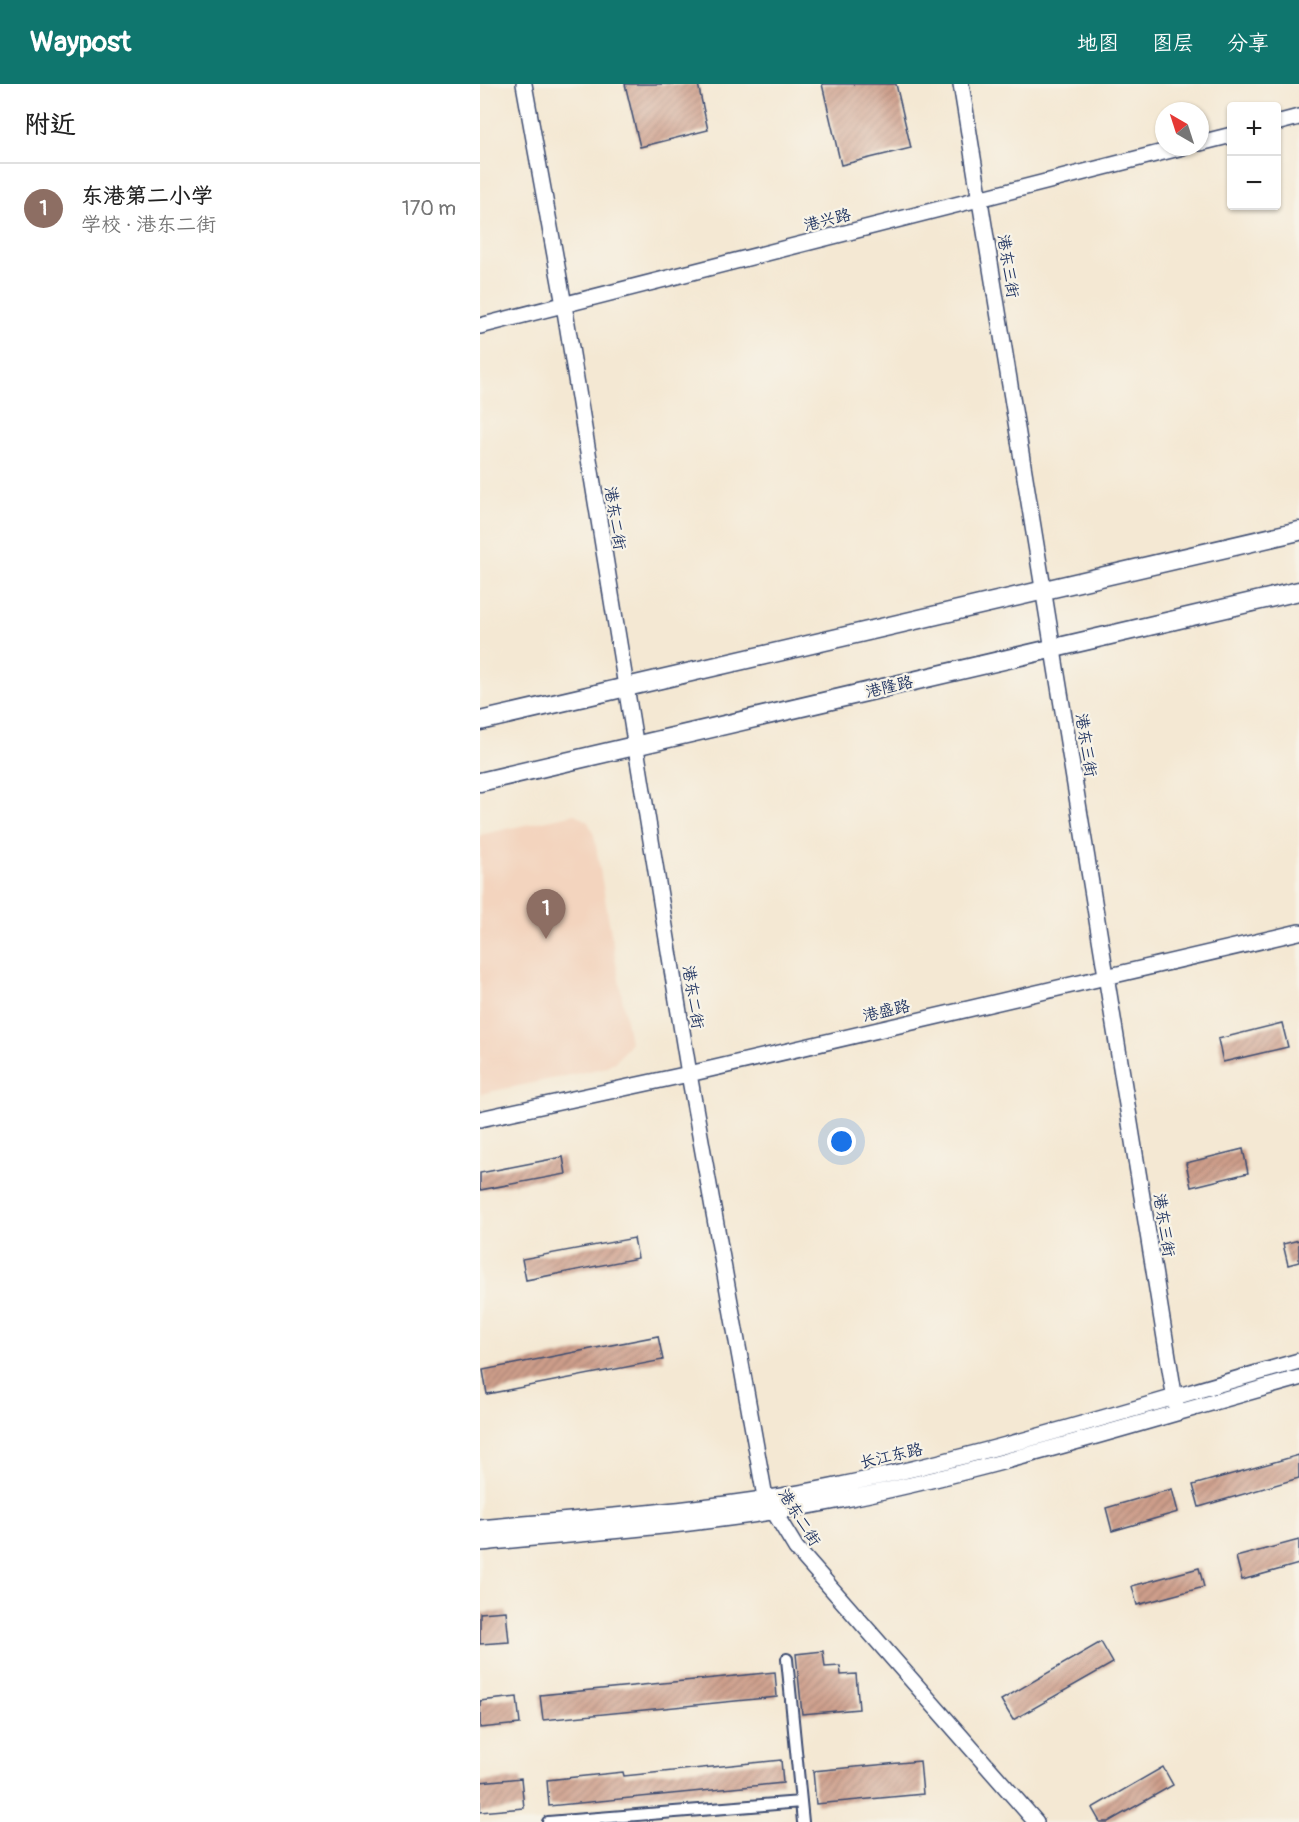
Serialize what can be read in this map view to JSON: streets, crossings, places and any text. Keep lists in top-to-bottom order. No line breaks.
{"streets":{"main road":["港兴路","港东三街","港东二街","港隆路","港盛路","长江东路"]},"crossings":[["港兴路","港东三街"],["港兴路","港东二街"],["港东三街","港隆路"],["港东三街","港盛路"],["港东三街","长江东路"],["港东二街","港隆路"],["港东二街","港盛路"],["港东二街","长江东路"]],"north":"top left","page":{"header":"Waypost","nav":["地图","图层","分享"],"heading":"附近","map_buttons":["+","−"],"list":[{"mark":"1","name":"东港第二小学","note":"学校 · 港东二街","value":"170 m"}],"pins":"1"}}
